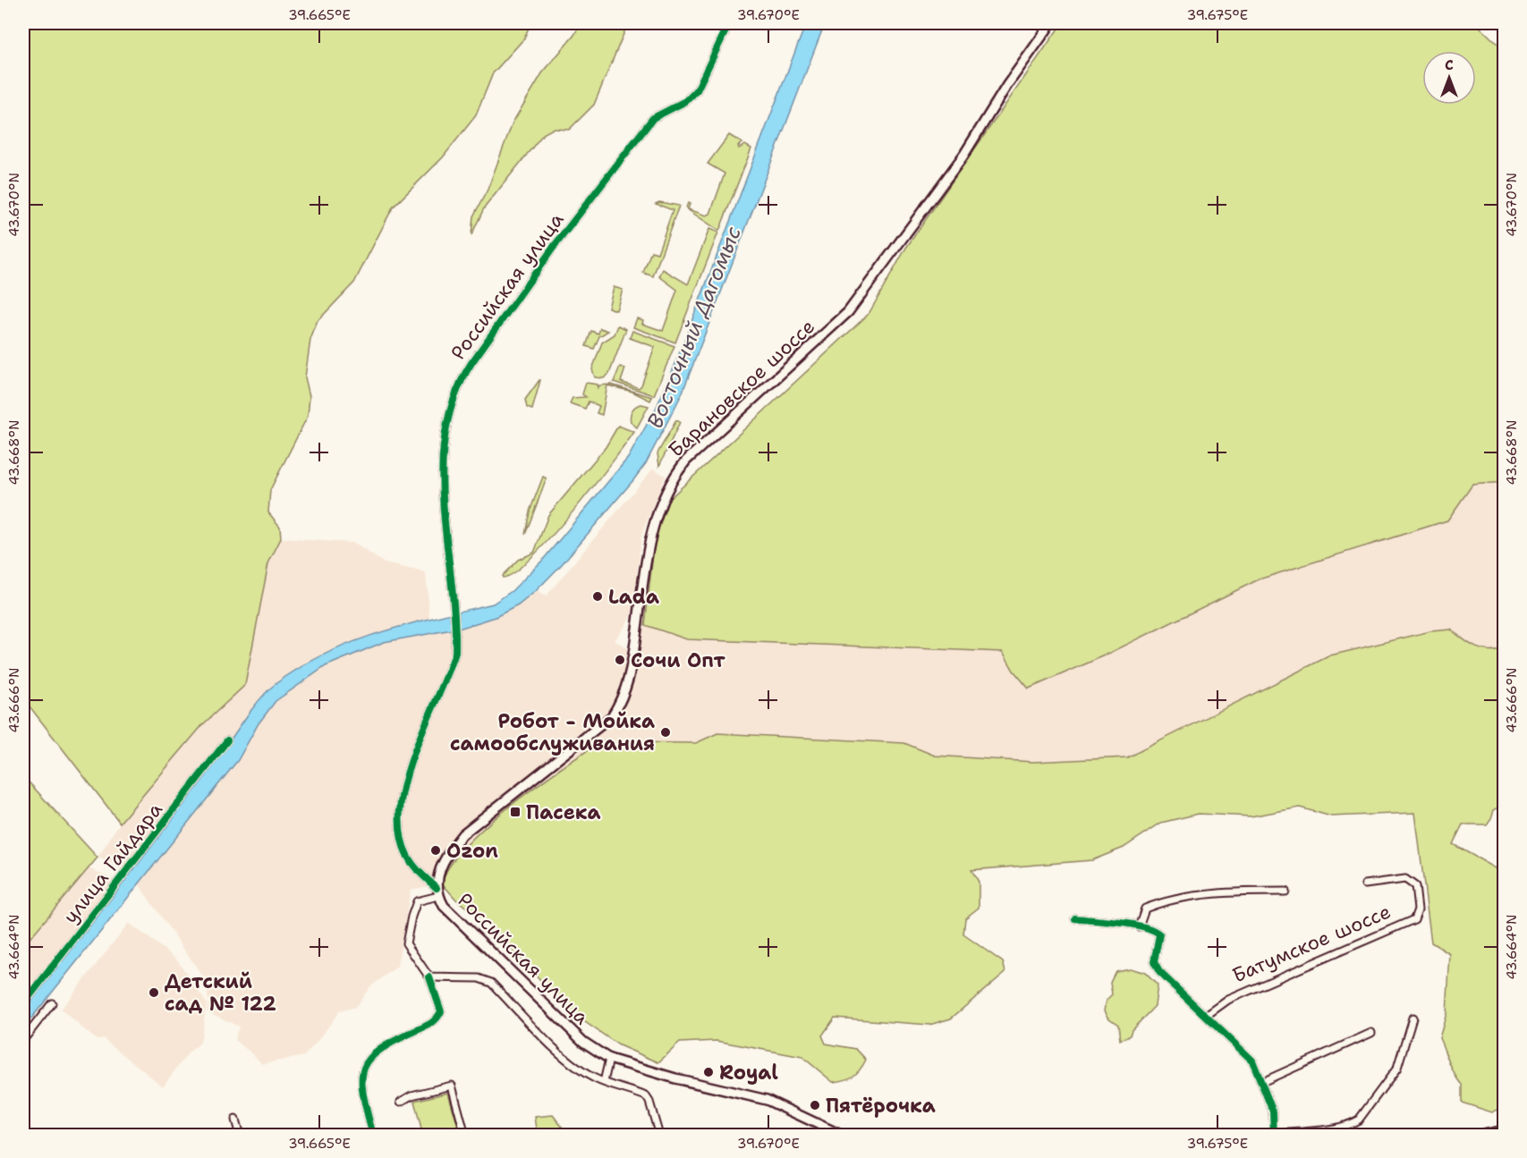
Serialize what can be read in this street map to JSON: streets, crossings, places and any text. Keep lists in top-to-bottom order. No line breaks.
{"streets":{"main road":["Российская улица","Барановское шоссе"],"street":["улица Гайдара","Батумское шоссе"]},"crossings":[["Российская улица","Барановское шоссе"]],"water":["Восточный Дагомыс"],"places":{"other":["Lada","Сочи Опт","Робот - Мойка самообслуживания","Ozon","Детский сад № 122","Royal","Пятёрочка"],"transit":["Пасека"]},"north":"top","coordinates":["39.665°E","39.670°E","39.675°E","43.670°N","43.668°N","43.666°N","43.664°N"]}
